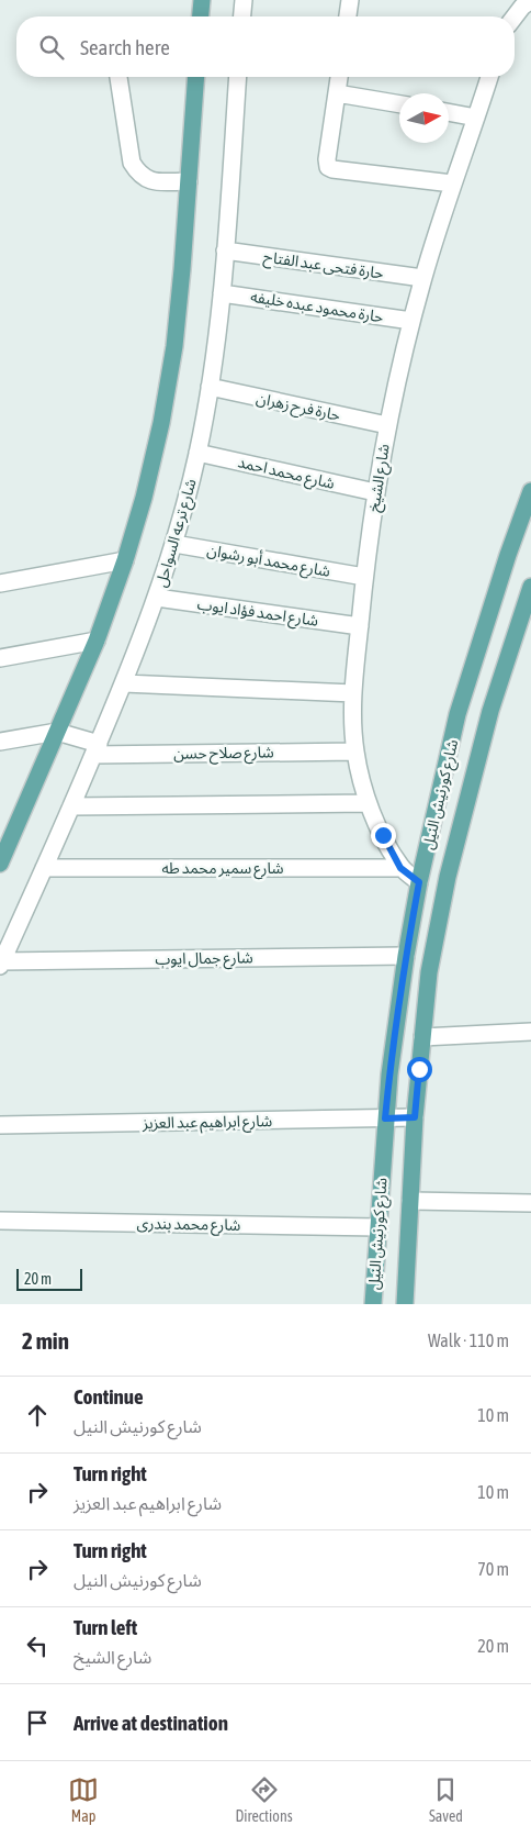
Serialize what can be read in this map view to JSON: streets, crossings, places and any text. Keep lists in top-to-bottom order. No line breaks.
{"streets":{"main road":["شارع كورنيش النيل"],"street":["حارة فتحى عبد الفتاح","حارة محمود عبده خليفه","حارة فرح زهران","شارع محمد احمد","شارع الشيخ","شارع ترعه السواحل","شارع محمد أبو رشوان","شارع احمد فؤاد ايوب","شارع صلاح حسن","شارع سمير محمد طه","شارع جمال ايوب","شارع ابراهيم عبد العزيز","شارع محمد بندرى"]},"crossings":[["حارة فتحى عبد الفتاح","شارع الشيخ"],["حارة فتحى عبد الفتاح","شارع ترعه السواحل"],["حارة محمود عبده خليفه","شارع الشيخ"],["حارة محمود عبده خليفه","شارع ترعه السواحل"],["حارة فرح زهران","شارع الشيخ"],["حارة فرح زهران","شارع ترعه السواحل"],["شارع محمد احمد","شارع الشيخ"],["شارع محمد احمد","شارع ترعه السواحل"],["شارع الشيخ","شارع محمد أبو رشوان"],["شارع الشيخ","شارع احمد فؤاد ايوب"],["شارع الشيخ","شارع صلاح حسن"],["شارع الشيخ","شارع كورنيش النيل"],["شارع الشيخ","شارع سمير محمد طه"],["شارع ترعه السواحل","شارع محمد أبو رشوان"],["شارع ترعه السواحل","شارع احمد فؤاد ايوب"],["شارع ترعه السواحل","شارع صلاح حسن"],["شارع ترعه السواحل","شارع سمير محمد طه"],["شارع ترعه السواحل","شارع جمال ايوب"],["شارع كورنيش النيل","شارع جمال ايوب"],["شارع كورنيش النيل","شارع ابراهيم عبد العزيز"],["شارع كورنيش النيل","شارع محمد بندرى"]],"scale_bar":"20 m","north":"right","page":{"search":"Search here","scale":"20 m","heading":["2 min","Walk · 110 m"],"list":[["Continue","شارع كورنيش النيل","10 m"],["Turn right","شارع ابراهيم عبد العزيز","10 m"],["Turn right","شارع كورنيش النيل","70 m"],["Turn left","شارع الشيخ","20 m"],"Arrive at destination"],"nav":["Map","Directions","Saved"]}}
